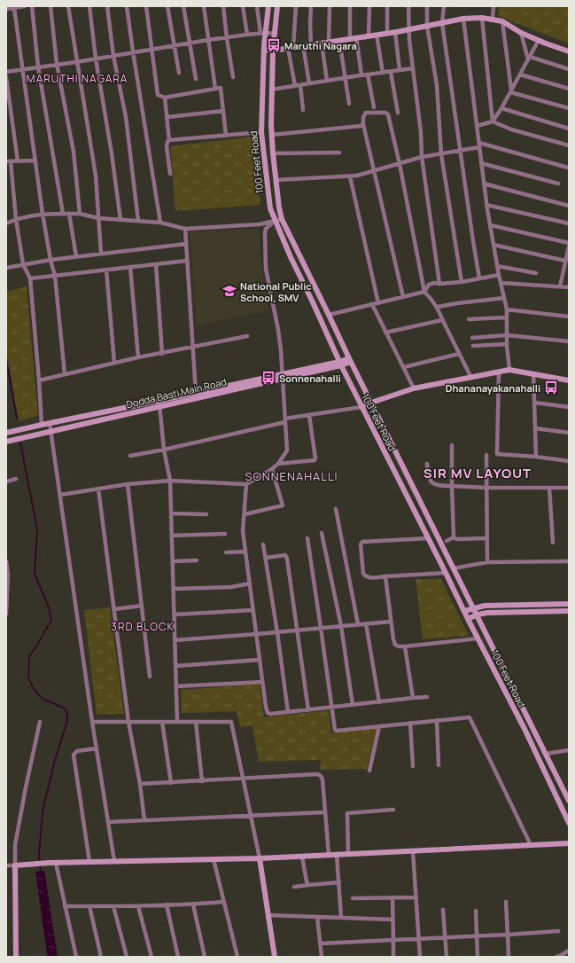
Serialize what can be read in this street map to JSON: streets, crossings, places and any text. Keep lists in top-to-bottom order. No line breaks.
{"streets":{"street":["100 Feet Road","Dodda Basti Main Road"]},"crossings":[["100 Feet Road","Dodda Basti Main Road"]],"districts":["MARUTHI NAGARA","SIR MV LAYOUT","SONNENAHALLI","3RD BLOCK"],"places":{"bus stop":["Maruthi Nagara","Sonnenahalli","Dhananayakanahalli"],"school or university":["National Public School, SMV"]}}
